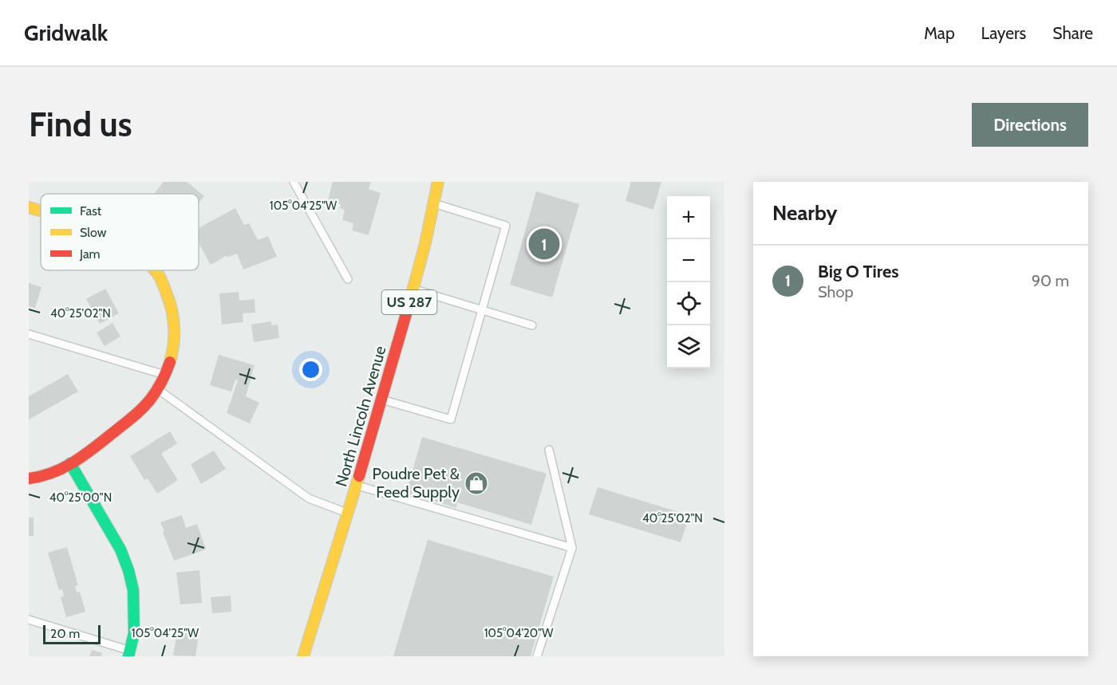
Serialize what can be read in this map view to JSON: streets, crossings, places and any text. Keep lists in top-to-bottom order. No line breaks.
{"streets":{"main road":["US 287","North Lincoln Avenue"]},"places":{"shop":["Poudre Pet & Feed Supply"]},"legend":["Fast","Slow","Jam"],"scale_bar":"20 m","page":{"header":"Gridwalk","nav":["Map","Layers","Share"],"buttons":"Directions","title":"Find us","heading":"Nearby","map_buttons":["+","−"],"pins":"1","list":[{"mark":"1","name":"Big O Tires","note":"Shop","value":"90 m"}],"scale":"20 m"},"coordinates":["105°04'25\"W","40°25'02\"N","40°25'00\"N","105°04'20\"W"]}
